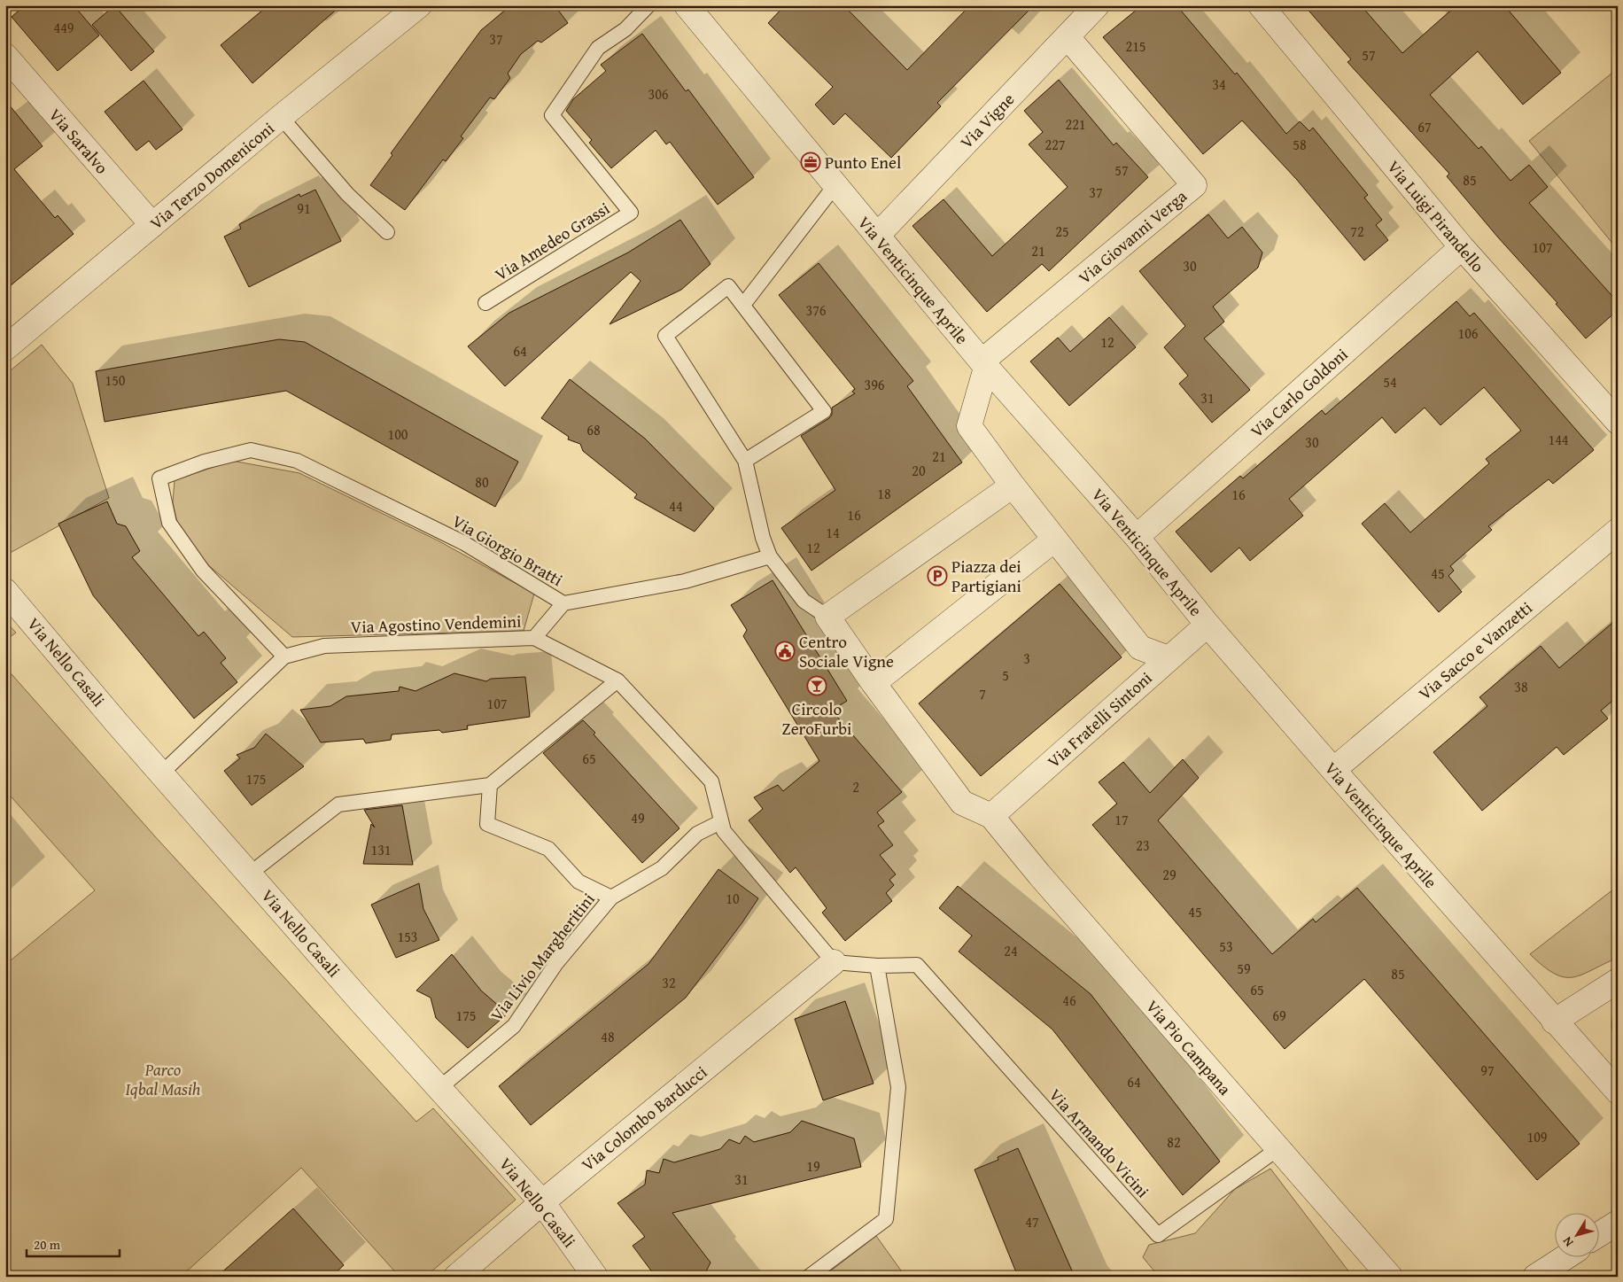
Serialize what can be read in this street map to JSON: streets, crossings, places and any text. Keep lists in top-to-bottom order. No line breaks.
{"streets":{"street":["Via Vigne","Via Saralvo","Via Terzo Domeniconi","Via Luigi Pirandello","Via Giovanni Verga","Via Venticinque Aprile","Via Carlo Goldoni","Via Sacco e Vanzetti","Via Nello Casali","Via Fratelli Sintoni","Via Pio Campana","Via Colombo Barducci"],"lane":["Via Amedeo Grassi","Via Giorgio Bratti","Via Agostino Vendemini","Via Livio Margheritini","Via Armando Vicini"]},"crossings":[["Via Vigne","Via Giovanni Verga"],["Via Vigne","Via Venticinque Aprile"],["Via Saralvo","Via Terzo Domeniconi"],["Via Luigi Pirandello","Via Carlo Goldoni"],["Via Giovanni Verga","Via Venticinque Aprile"],["Via Venticinque Aprile","Via Carlo Goldoni"],["Via Venticinque Aprile","Via Sacco e Vanzetti"],["Via Venticinque Aprile","Via Fratelli Sintoni"],["Via Giorgio Bratti","Via Agostino Vendemini"],["Via Agostino Vendemini","Via Nello Casali"],["Via Agostino Vendemini","Via Livio Margheritini"],["Via Agostino Vendemini","Via Colombo Barducci"],["Via Nello Casali","Via Livio Margheritini"],["Via Nello Casali","Via Colombo Barducci"],["Via Fratelli Sintoni","Via Pio Campana"],["Via Pio Campana","Via Armando Vicini"]],"parks":["Parco Iqbal Masih"],"places":{"office":["Punto Enel"],"parking":["Piazza dei Partigiani"],"public building":["Centro Sociale Vigne"],"bar":["Circolo ZeroFurbi"]},"house_numbers":["449","37","215","57","34","306","221","67","227","58","57","85","37","91","25","72","107","21","30","376","106","12","64","150","54","396","31","68","100","144","30","21","20","80","18","16","44","16","14","12","45","3","5","38","7","107","65","175","2","49","17","23","131","29","10","45","153","53","24","59","85","32","65","46","175","69","48","97","64","109","82","19","31","47"],"scale_bar":"20 m","north":"bottom left"}
